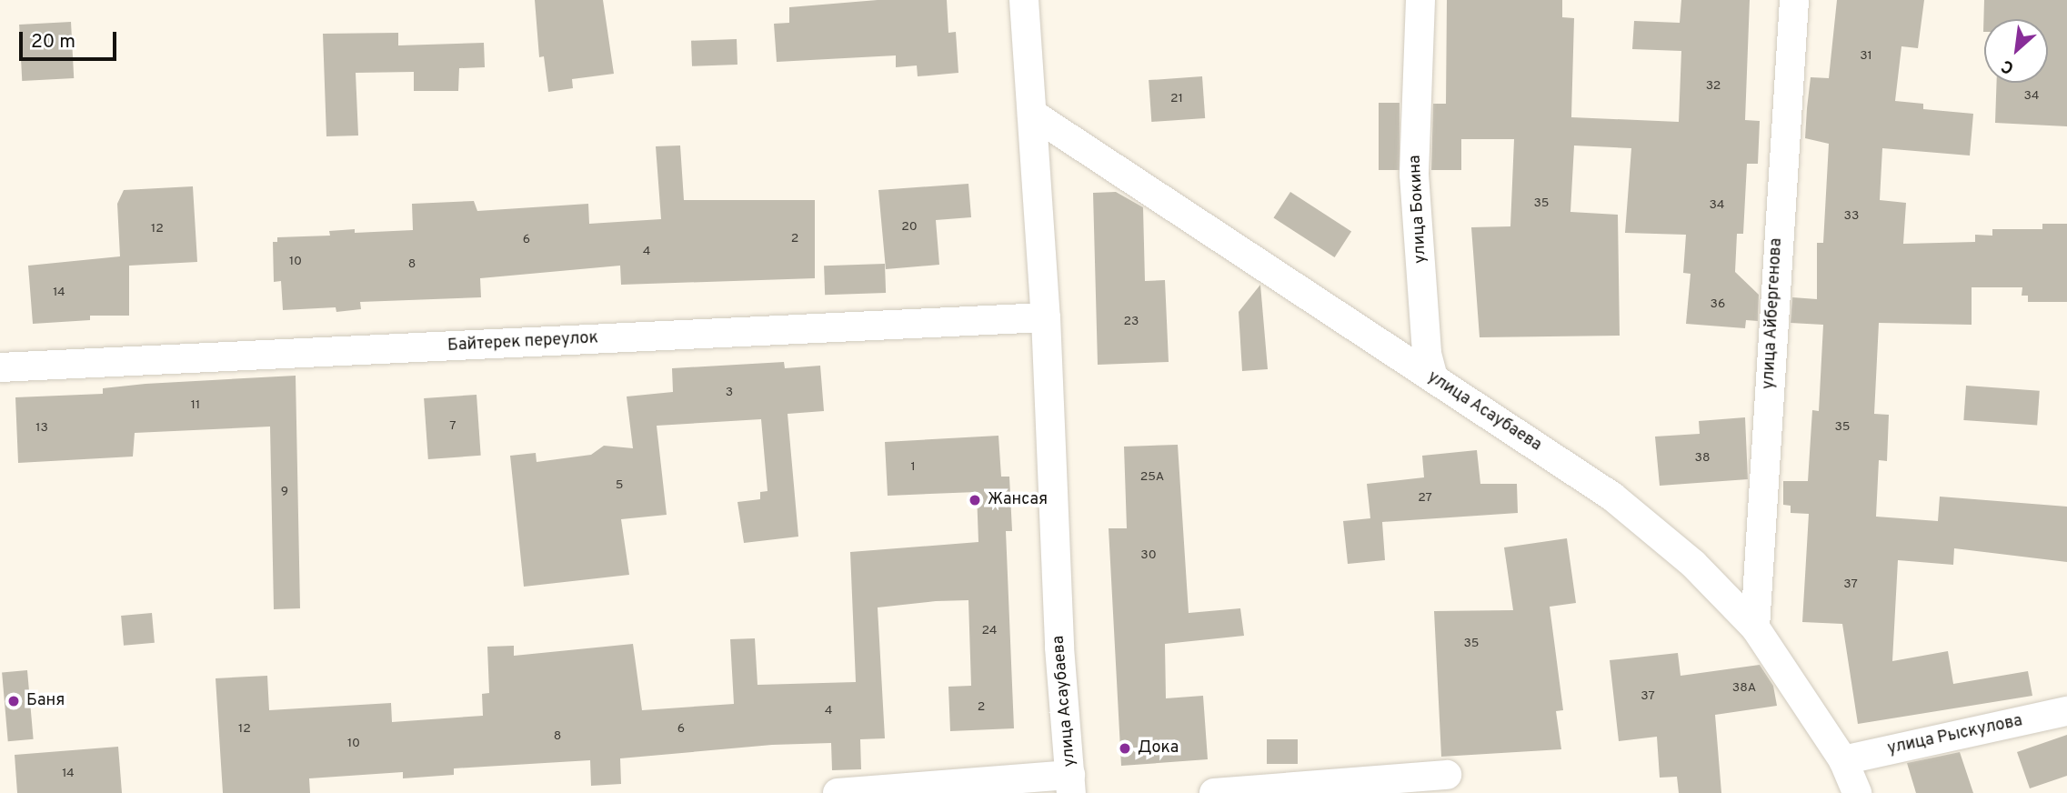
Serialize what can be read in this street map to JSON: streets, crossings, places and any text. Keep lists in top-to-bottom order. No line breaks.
{"streets":{"street":["улица Бокина","улица Айбергенова","Байтерек переулок","улица Асаубаева","улица Рыскулова"]},"crossings":[["улица Бокина","улица Асаубаева"],["улица Айбергенова","улица Асаубаева"],["Байтерек переулок","улица Асаубаева"],["улица Асаубаева","улица Рыскулова"]],"places":["Жансая","Баня","Дока"],"house_numbers":["31","32","34","21","35","34","33","20","12","2","6","4","10","8","14","36","23","3","11","7","35","13","38","1","25А","5","9","27","30","37","24","35","38А","37","2","4","12","6","8","10","14"],"scale_bar":"20 m","north":"bottom left"}
